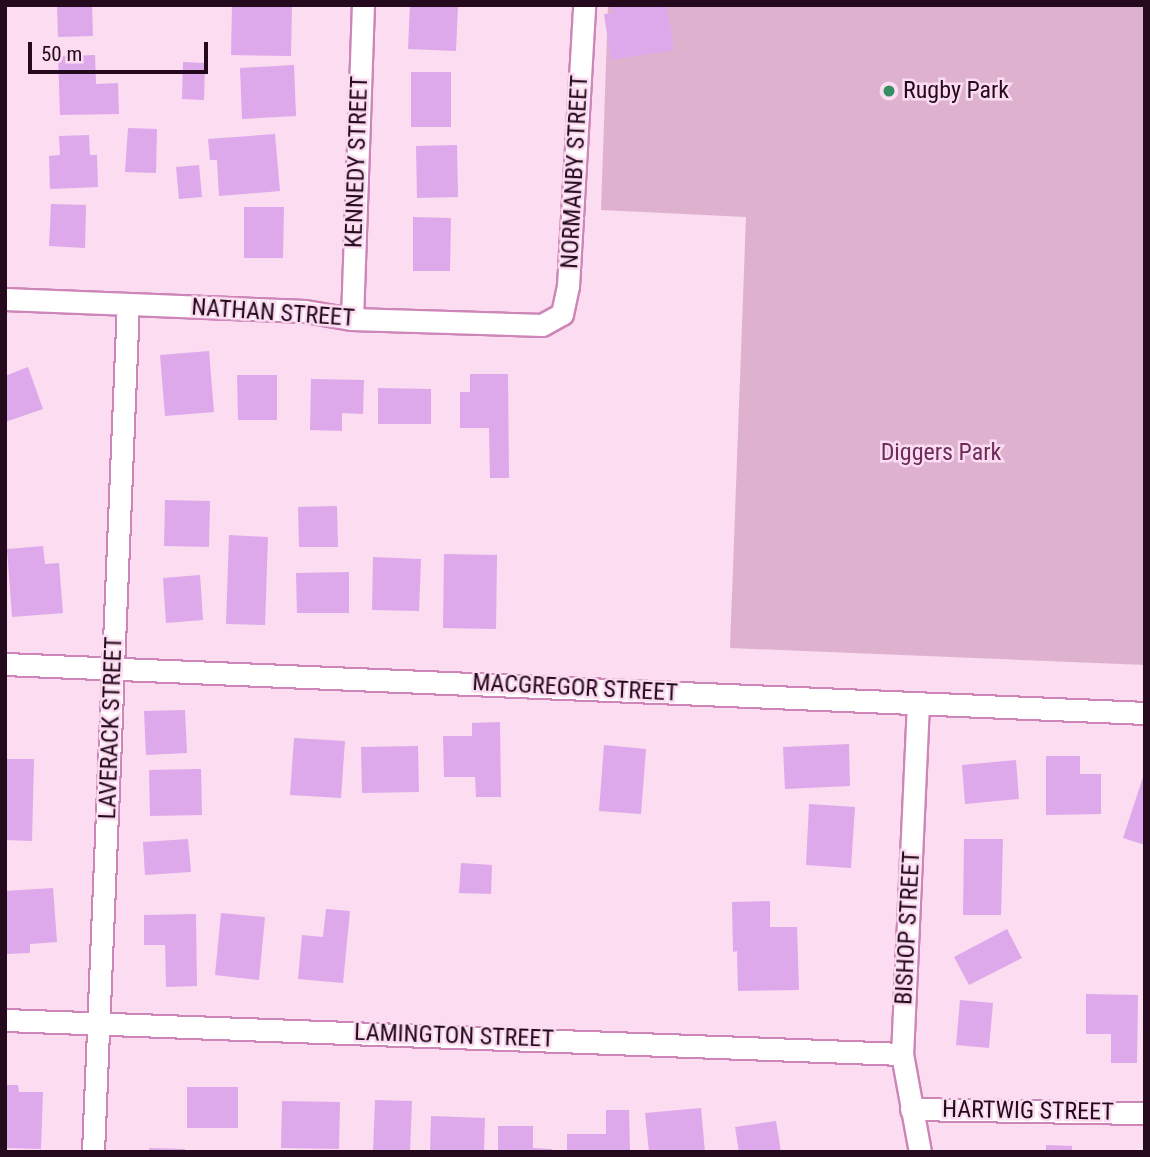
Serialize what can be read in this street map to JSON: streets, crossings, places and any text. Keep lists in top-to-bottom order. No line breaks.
{"streets":{"street":["KENNEDY STREET","NORMANBY STREET","NATHAN STREET","MACGREGOR STREET","LAVERACK STREET","BISHOP STREET","LAMINGTON STREET","HARTWIG STREET"]},"crossings":[["KENNEDY STREET","NATHAN STREET"],["NORMANBY STREET","NATHAN STREET"],["NATHAN STREET","LAVERACK STREET"],["MACGREGOR STREET","LAVERACK STREET"],["MACGREGOR STREET","BISHOP STREET"],["LAVERACK STREET","LAMINGTON STREET"],["BISHOP STREET","LAMINGTON STREET"],["BISHOP STREET","HARTWIG STREET"]],"parks":["Diggers Park"],"places":["Rugby Park"],"scale_bar":"50 m"}
